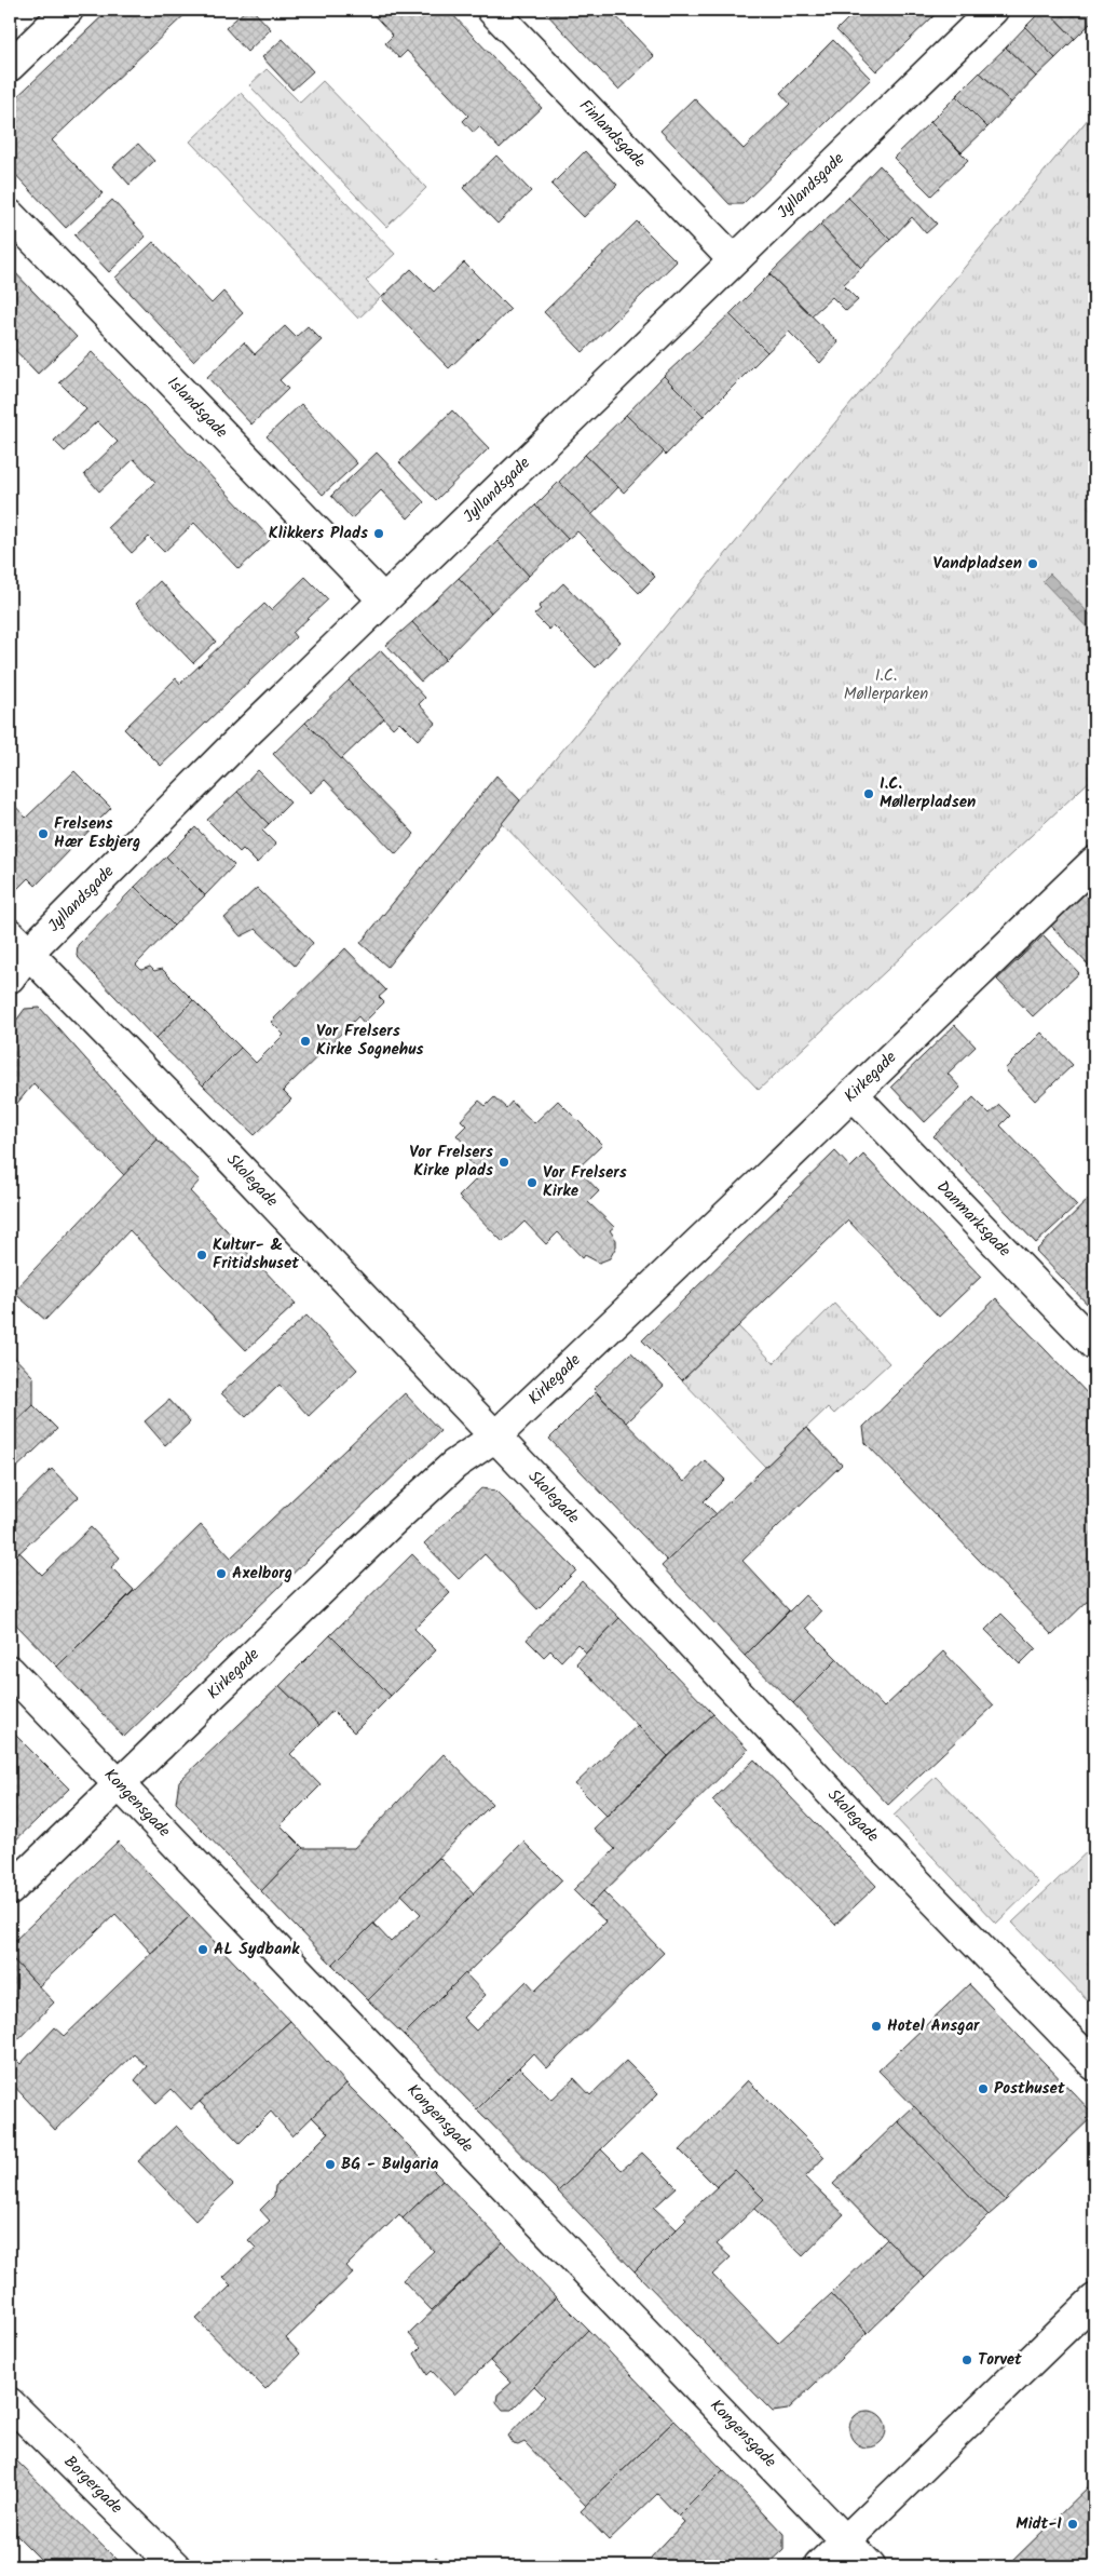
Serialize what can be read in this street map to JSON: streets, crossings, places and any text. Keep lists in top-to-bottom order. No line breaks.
{"streets":{"street":["Finlandsgade","Jyllandsgade","Islandsgade","Kirkegade","Skolegade","Danmarksgade","Kongensgade","Borgergade"]},"crossings":[["Finlandsgade","Jyllandsgade"],["Jyllandsgade","Islandsgade"],["Jyllandsgade","Skolegade"],["Kirkegade","Skolegade"],["Kirkegade","Danmarksgade"],["Kirkegade","Kongensgade"]],"parks":["I.C. Møllerparken"],"places":["Klikkers Plads","Vandpladsen","I.C. Møllerpladsen","Frelsens Hær Esbjerg","Vor Frelsers Kirke Sognehus","Vor Frelsers Kirke plads","Vor Frelsers Kirke","Kultur- & Fritidshuset","Axelborg","AL Sydbank","Hotel Ansgar","Posthuset","BG - Bulgaria","Torvet","Midt-I"]}
